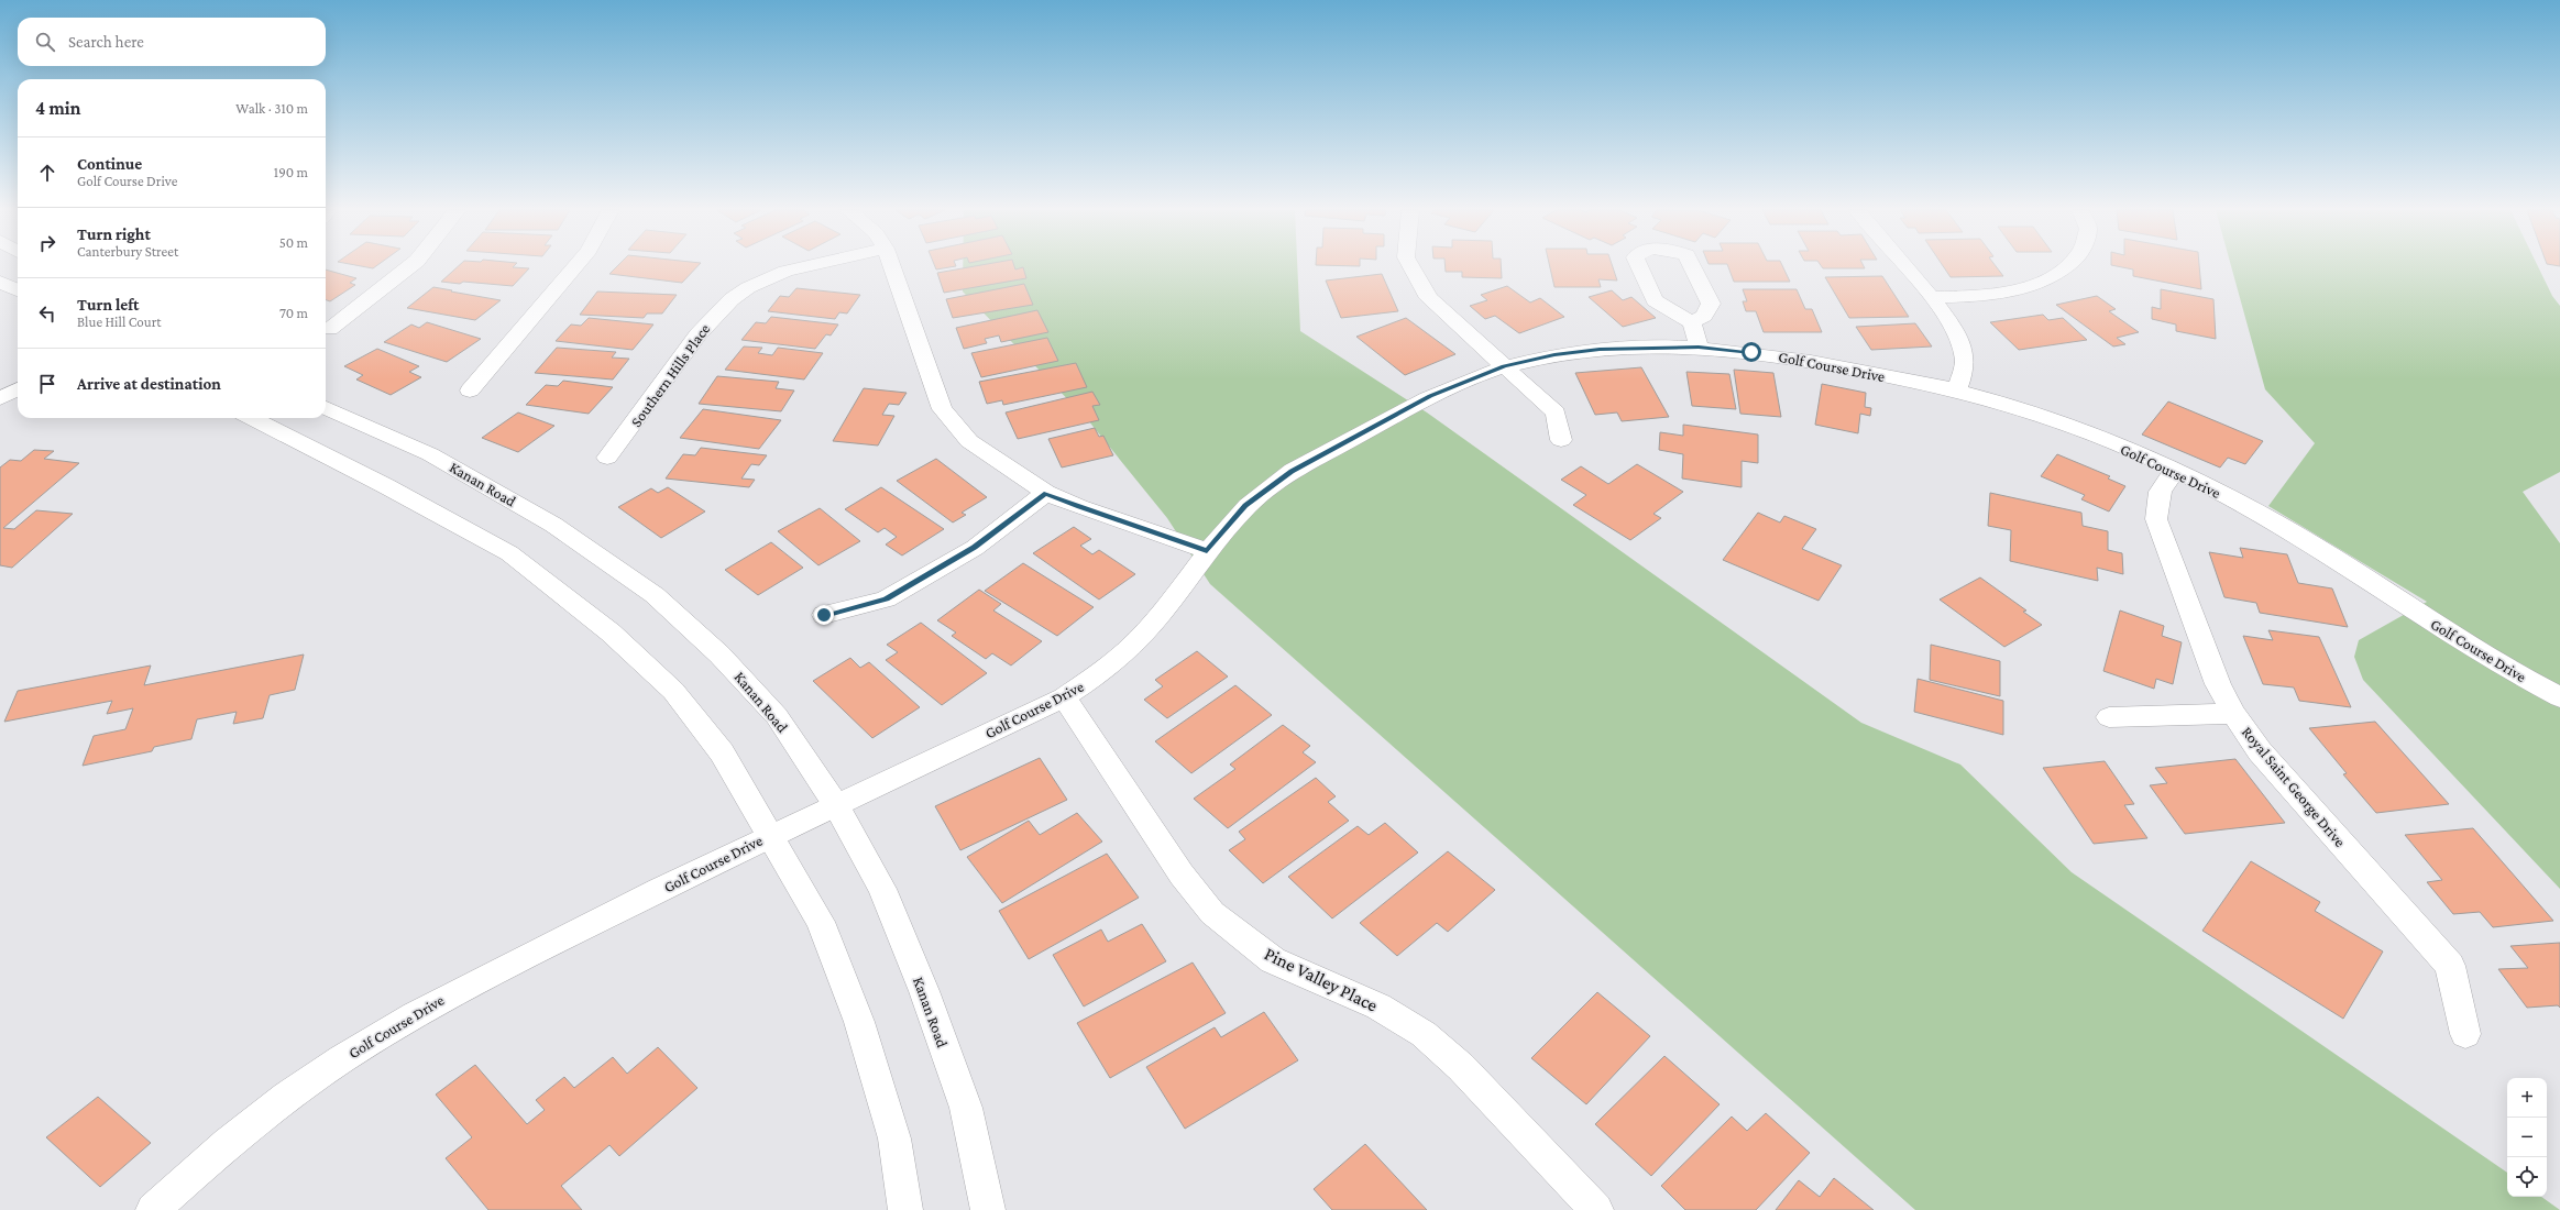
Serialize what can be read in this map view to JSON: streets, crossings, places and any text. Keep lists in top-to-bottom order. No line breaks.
{"streets":{"street":["Golf Course Drive","Southern Hills Place","Kanan Road","Royal Saint George Drive","Pine Valley Place"]},"crossings":[["Golf Course Drive","Kanan Road"],["Golf Course Drive","Royal Saint George Drive"],["Golf Course Drive","Pine Valley Place"]],"page":{"search":"Search here","heading":["4 min","Walk · 310 m"],"list":[["Continue","Golf Course Drive","190 m"],["Turn right","Canterbury Street","50 m"],["Turn left","Blue Hill Court","70 m"],"Arrive at destination"],"map_buttons":["+","−"]}}
